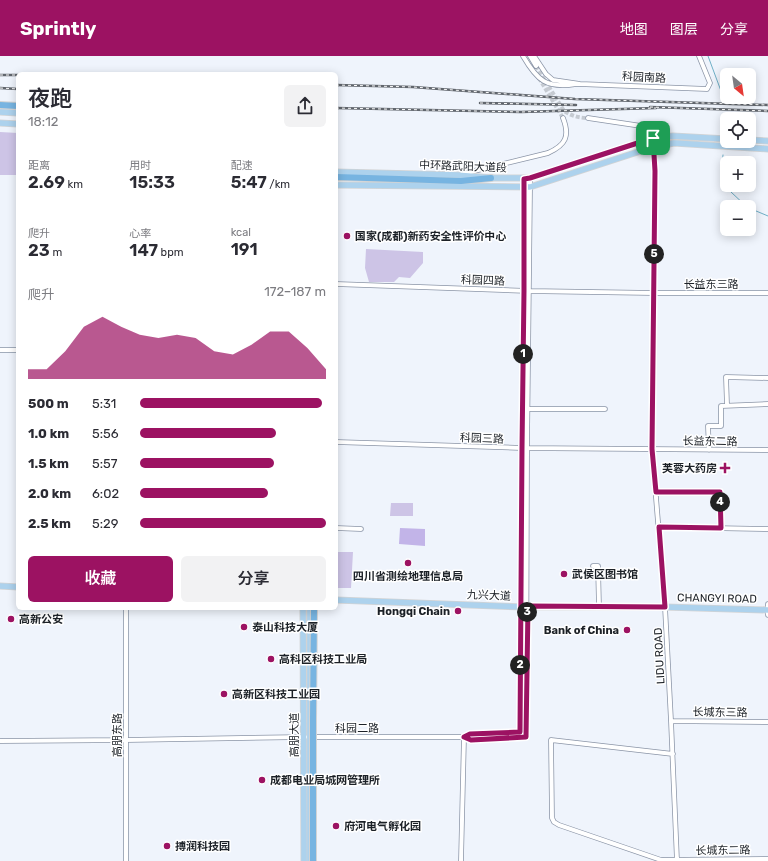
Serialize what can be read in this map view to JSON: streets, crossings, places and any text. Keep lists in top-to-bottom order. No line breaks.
{"streets":{"main road":["中环路武阳大道段","九兴大道","CHANGYI ROAD","高朋大道"],"street":["科园南路","科园四路","长益东三路","科园三路","长益东二路","LIDU ROAD","长城东三路","科园二路","高朋东路","长城东二路"]},"crossings":[["中环路武阳大道段","LIDU ROAD"],["科园四路","长益东三路"],["科园四路","LIDU ROAD"],["长益东三路","LIDU ROAD"],["科园三路","长益东二路"],["科园三路","LIDU ROAD"],["长益东二路","LIDU ROAD"],["九兴大道","CHANGYI ROAD"],["九兴大道","LIDU ROAD"],["CHANGYI ROAD","LIDU ROAD"],["LIDU ROAD","长城东三路"],["LIDU ROAD","长城东二路"],["科园二路","高朋东路"],["科园二路","高朋大道"]],"places":{"other":["国家(成都)新药安全性评价中心","四川省测绘地理信息局","武侯区图书馆","Hongqi Chain","高新公安","泰山科技大厦","Bank of China","高科区科技工业局","高新区科技工业园","成都电业局城网管理所","府河电气孵化园","搏润科技园"],"health":["芙蓉大药房"]},"north":"bottom right","page":{"header":"Sprintly","nav":["地图","图层","分享"],"map_buttons":["+","−"],"heading":["夜跑","18:12"],"stats":[["距离","2.69 km"],["用时","15:33"],["配速","5:47 /km"],["爬升","23 m"],["心率","147 bpm"],["kcal","191"]],"pins":["5","1","4","3","2"],"chart":["爬升","172–187 m"],"list":[{"name":"500 m","note":"5:31"},{"name":"1.0 km","note":"5:56"},{"name":"1.5 km","note":"5:57"},{"name":"2.0 km","note":"6:02"},{"name":"2.5 km","note":"5:29"}],"buttons":["收藏","分享"]}}
